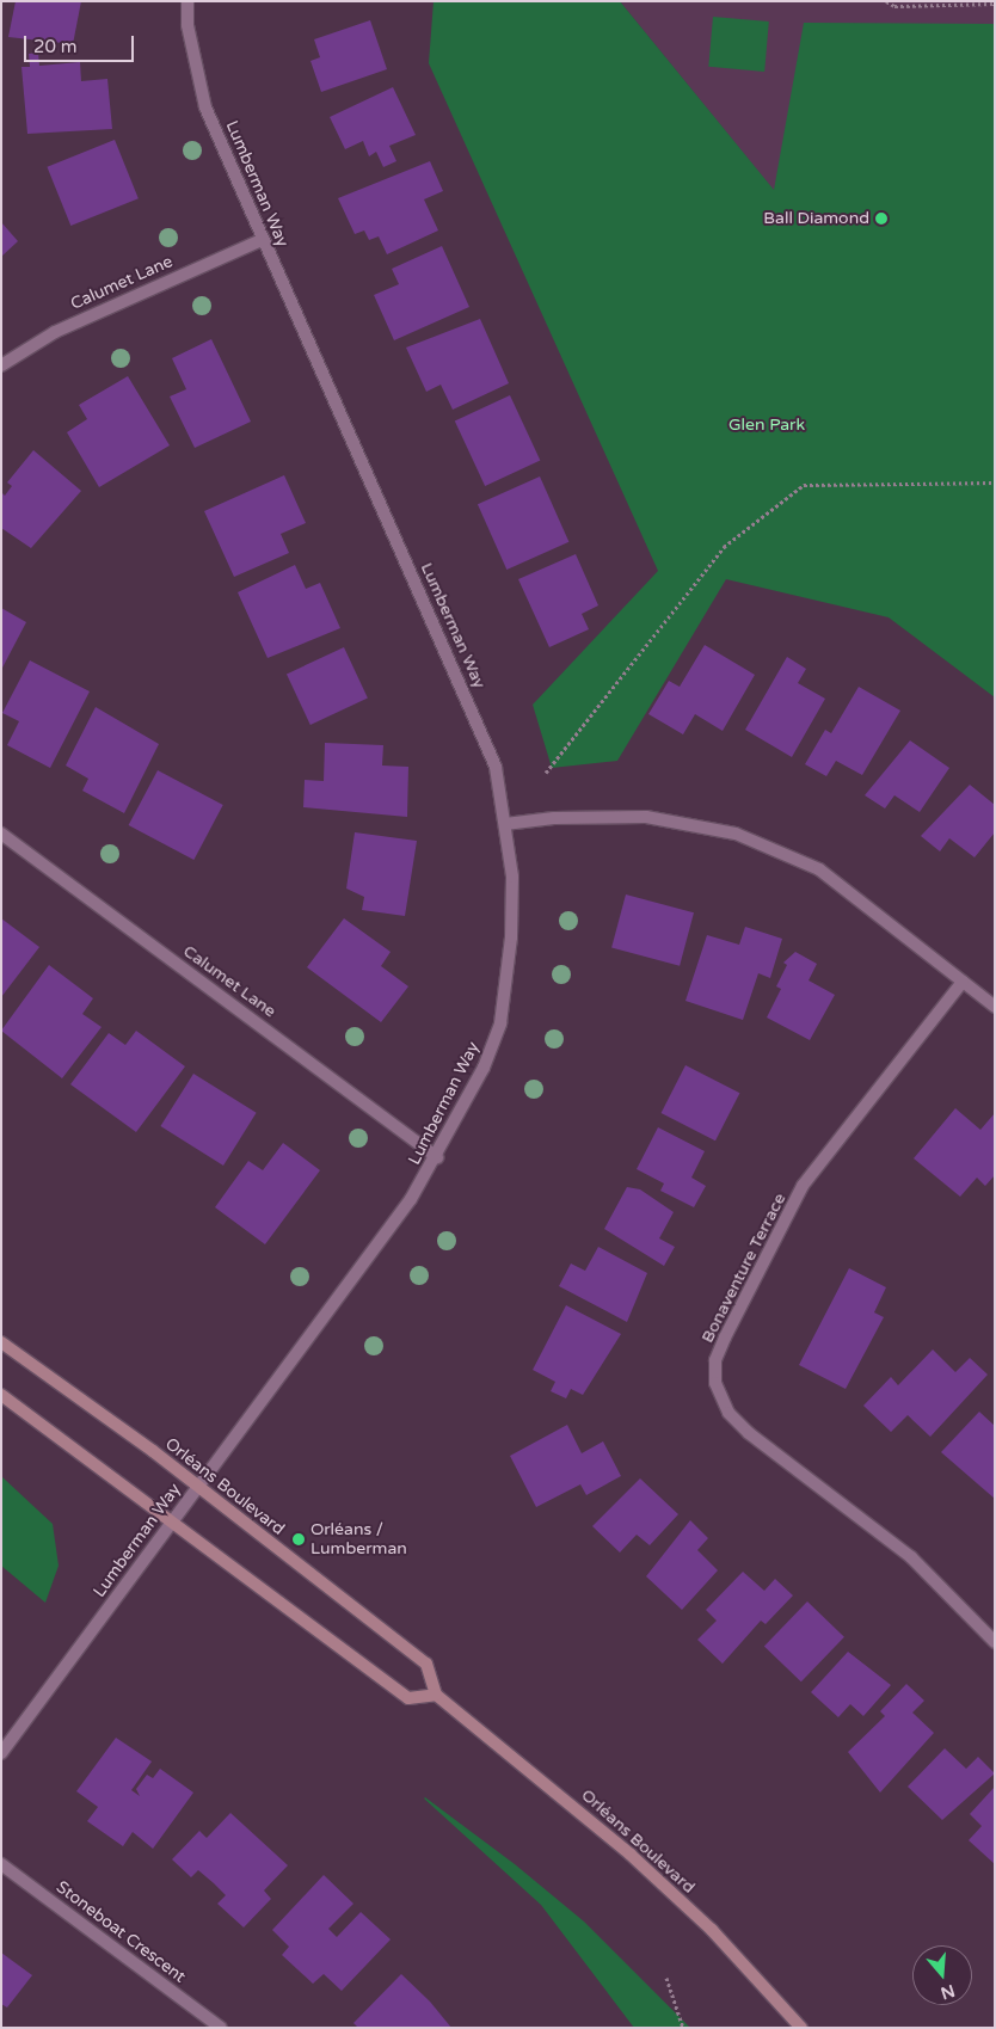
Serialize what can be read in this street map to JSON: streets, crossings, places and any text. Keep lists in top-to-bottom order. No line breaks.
{"streets":{"main road":["Orléans Boulevard"],"street":["Lumberman Way","Calumet Lane","Bonaventure Terrace","Stoneboat Crescent"]},"crossings":[["Lumberman Way","Calumet Lane"],["Lumberman Way","Orléans Boulevard"]],"parks":["Glen Park"],"places":["Ball Diamond","Orléans / Lumberman"],"scale_bar":"20 m","north":"bottom"}
